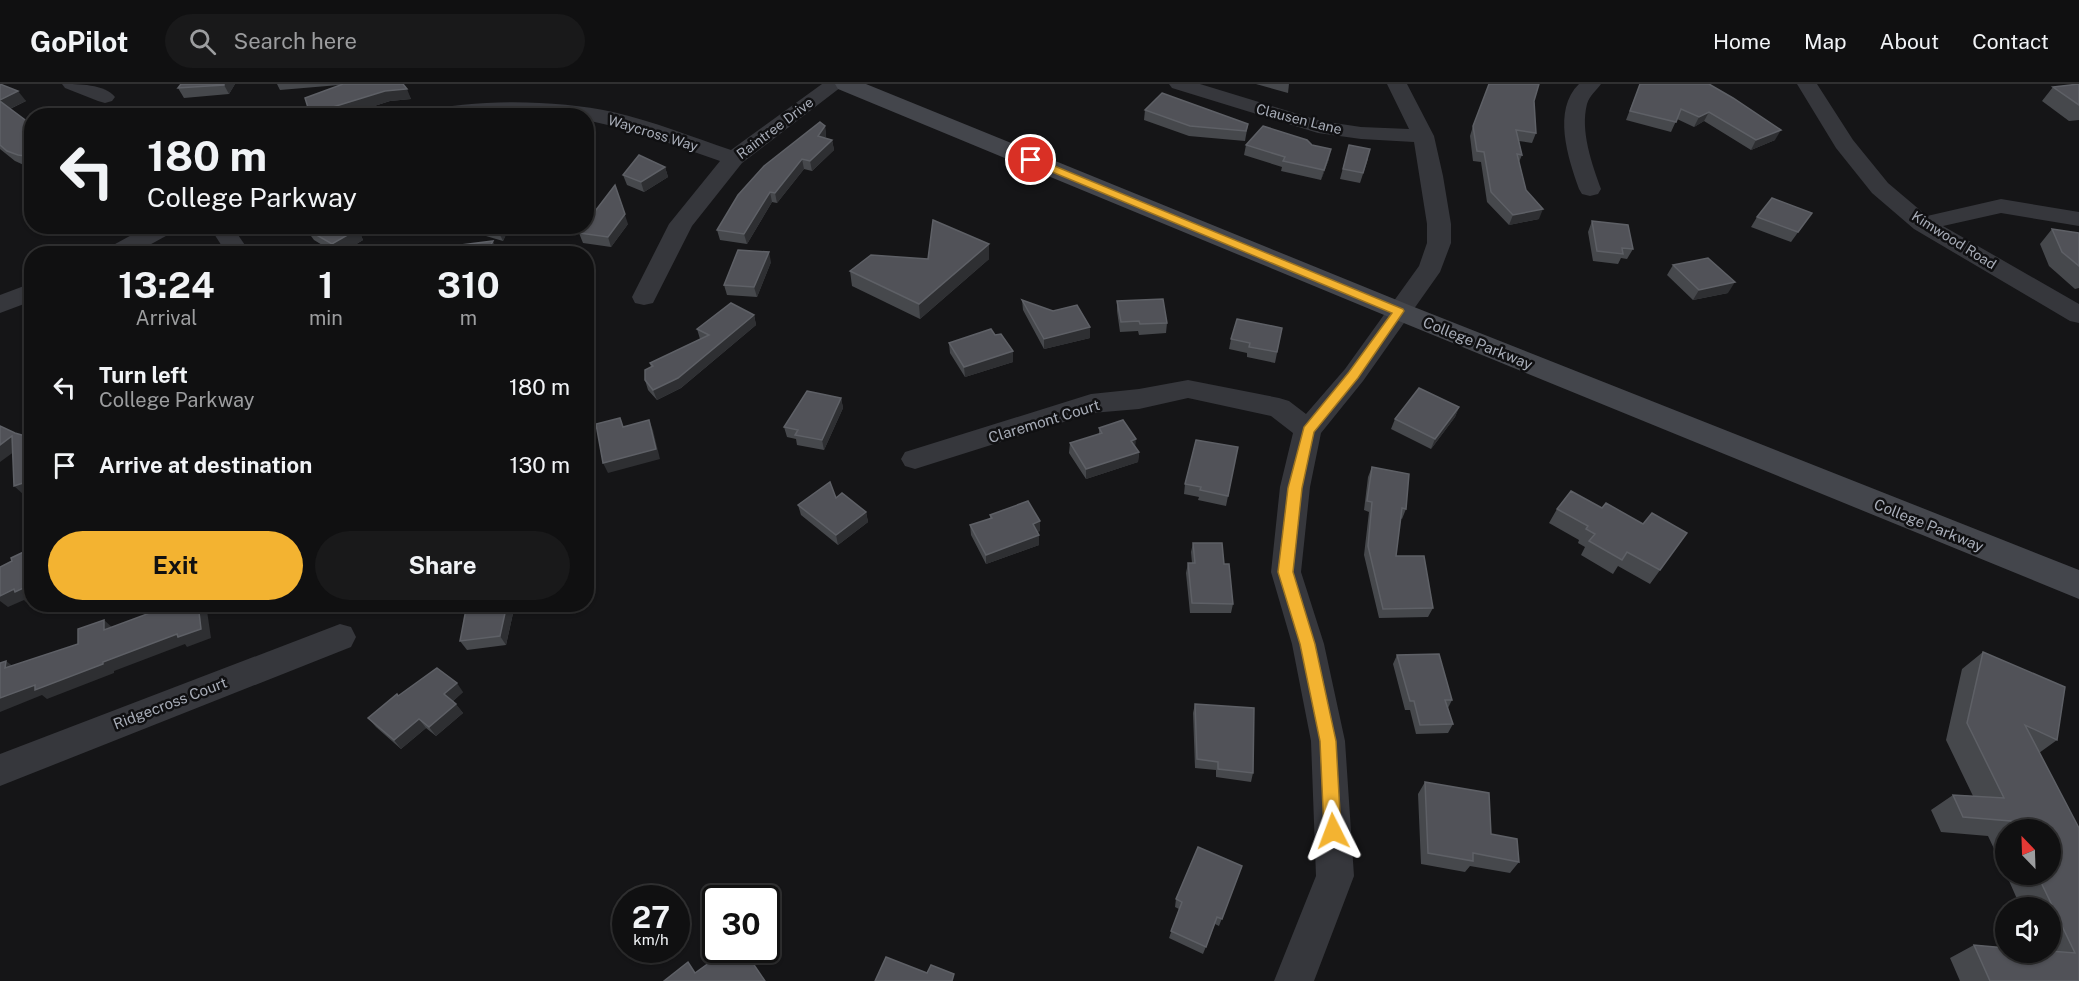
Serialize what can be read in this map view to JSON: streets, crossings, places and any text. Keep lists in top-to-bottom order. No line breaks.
{"streets":{"main road":["College Parkway"],"street":["Clausen Lane","Raintree Drive","Waycross Way","Kimwood Road","Claremont Court","Ridgecross Court"]},"crossings":[["Raintree Drive","Waycross Way"]],"north":"top left","page":{"header":"GoPilot","search":"Search here","nav":["Home","Map","About","Contact"],"turn":["180 m","College Parkway"],"eta":["13:24","Arrival","1","min","310","m"],"list":[{"name":"Turn left","note":"College Parkway","value":"180 m"},{"name":"Arrive at destination","value":"130 m"}],"buttons":["Exit","Share"],"speed":"27 km/h","limit":"30"}}
